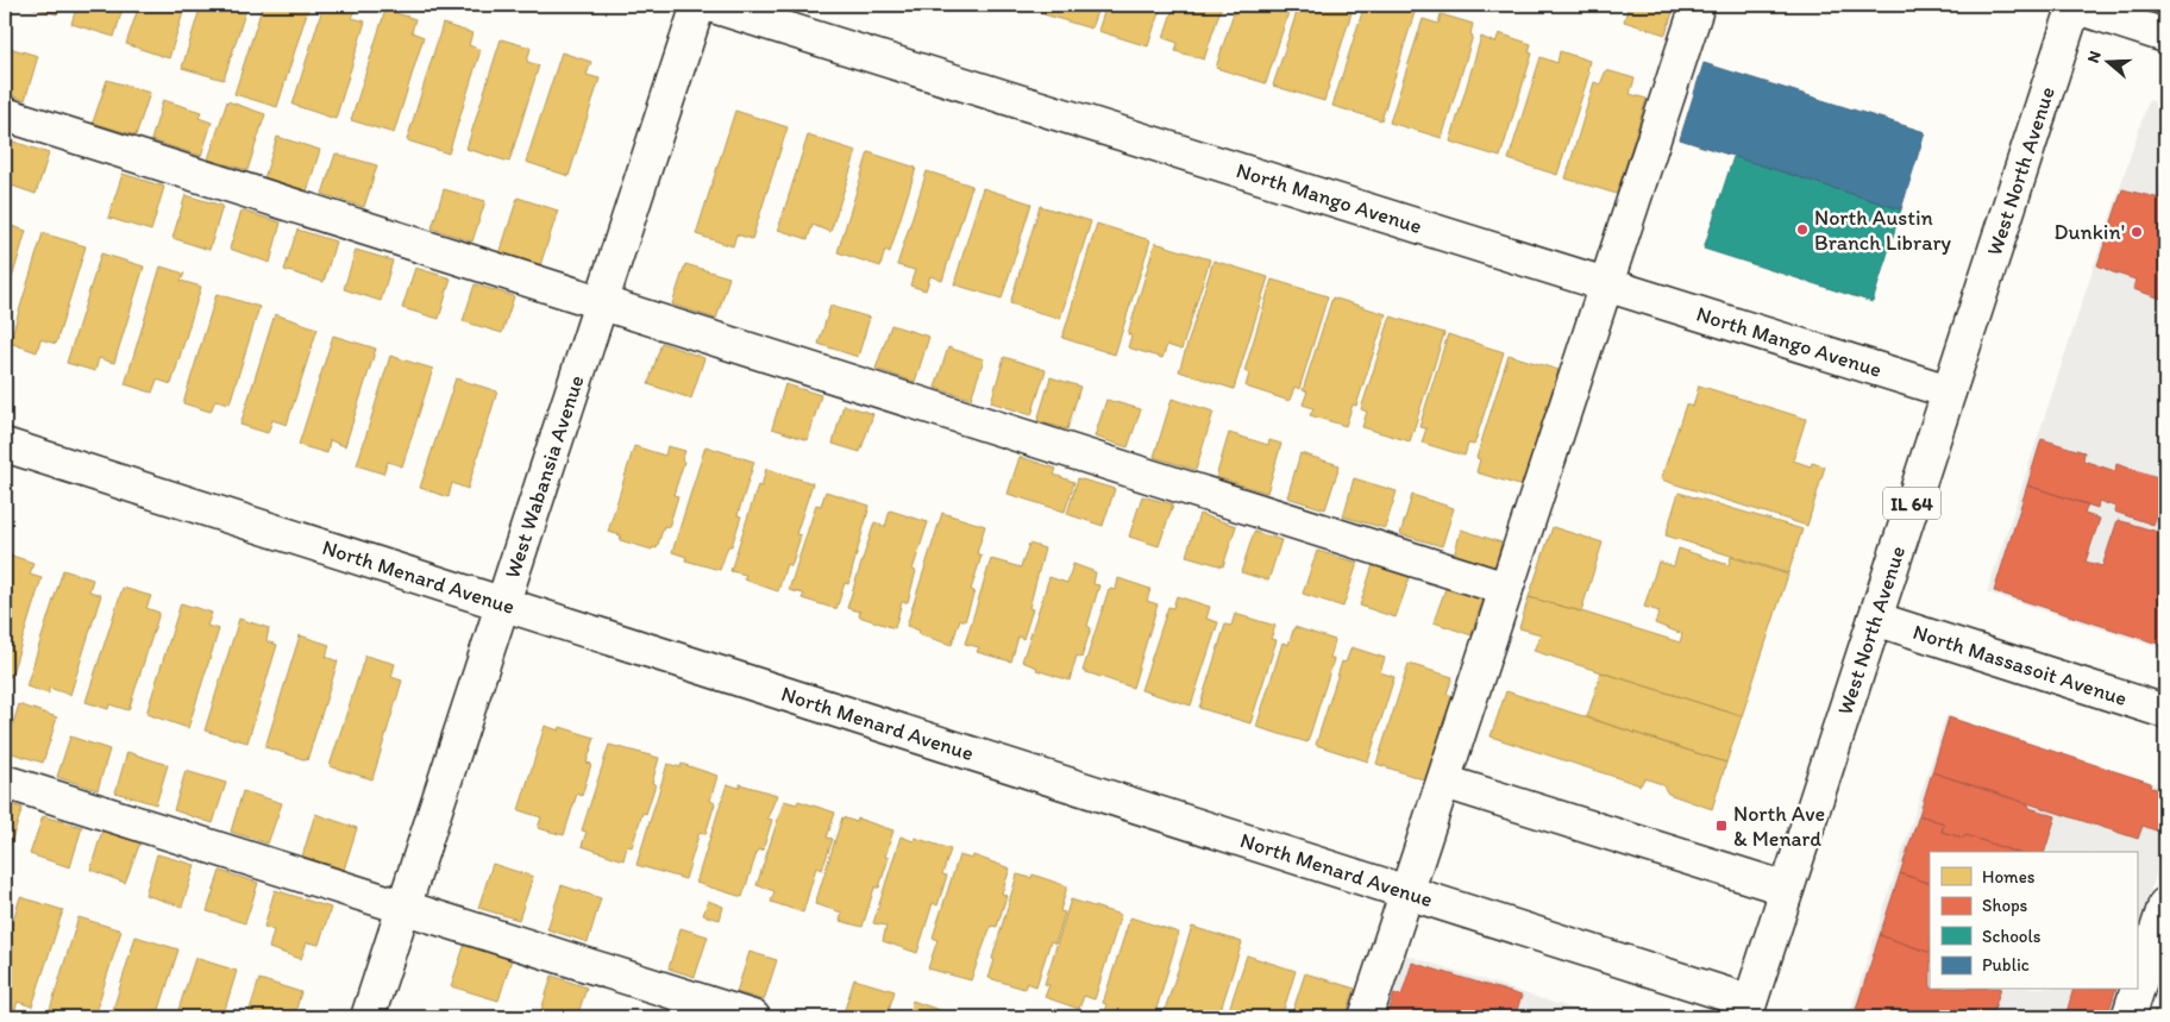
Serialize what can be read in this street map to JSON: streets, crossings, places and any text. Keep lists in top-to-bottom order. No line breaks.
{"streets":{"street":["West North Avenue","North Mango Avenue","West Wabansia Avenue","IL 64","North Menard Avenue","North Massasoit Avenue"]},"crossings":[["West North Avenue","North Mango Avenue"],["West North Avenue","North Menard Avenue"],["West North Avenue","North Massasoit Avenue"],["West Wabansia Avenue","North Menard Avenue"]],"places":{"other":["North Austin Branch Library","Dunkin'"],"transit":["North Ave & Menard"]},"legend":["Homes","Shops","Schools","Public"],"north":"left"}
